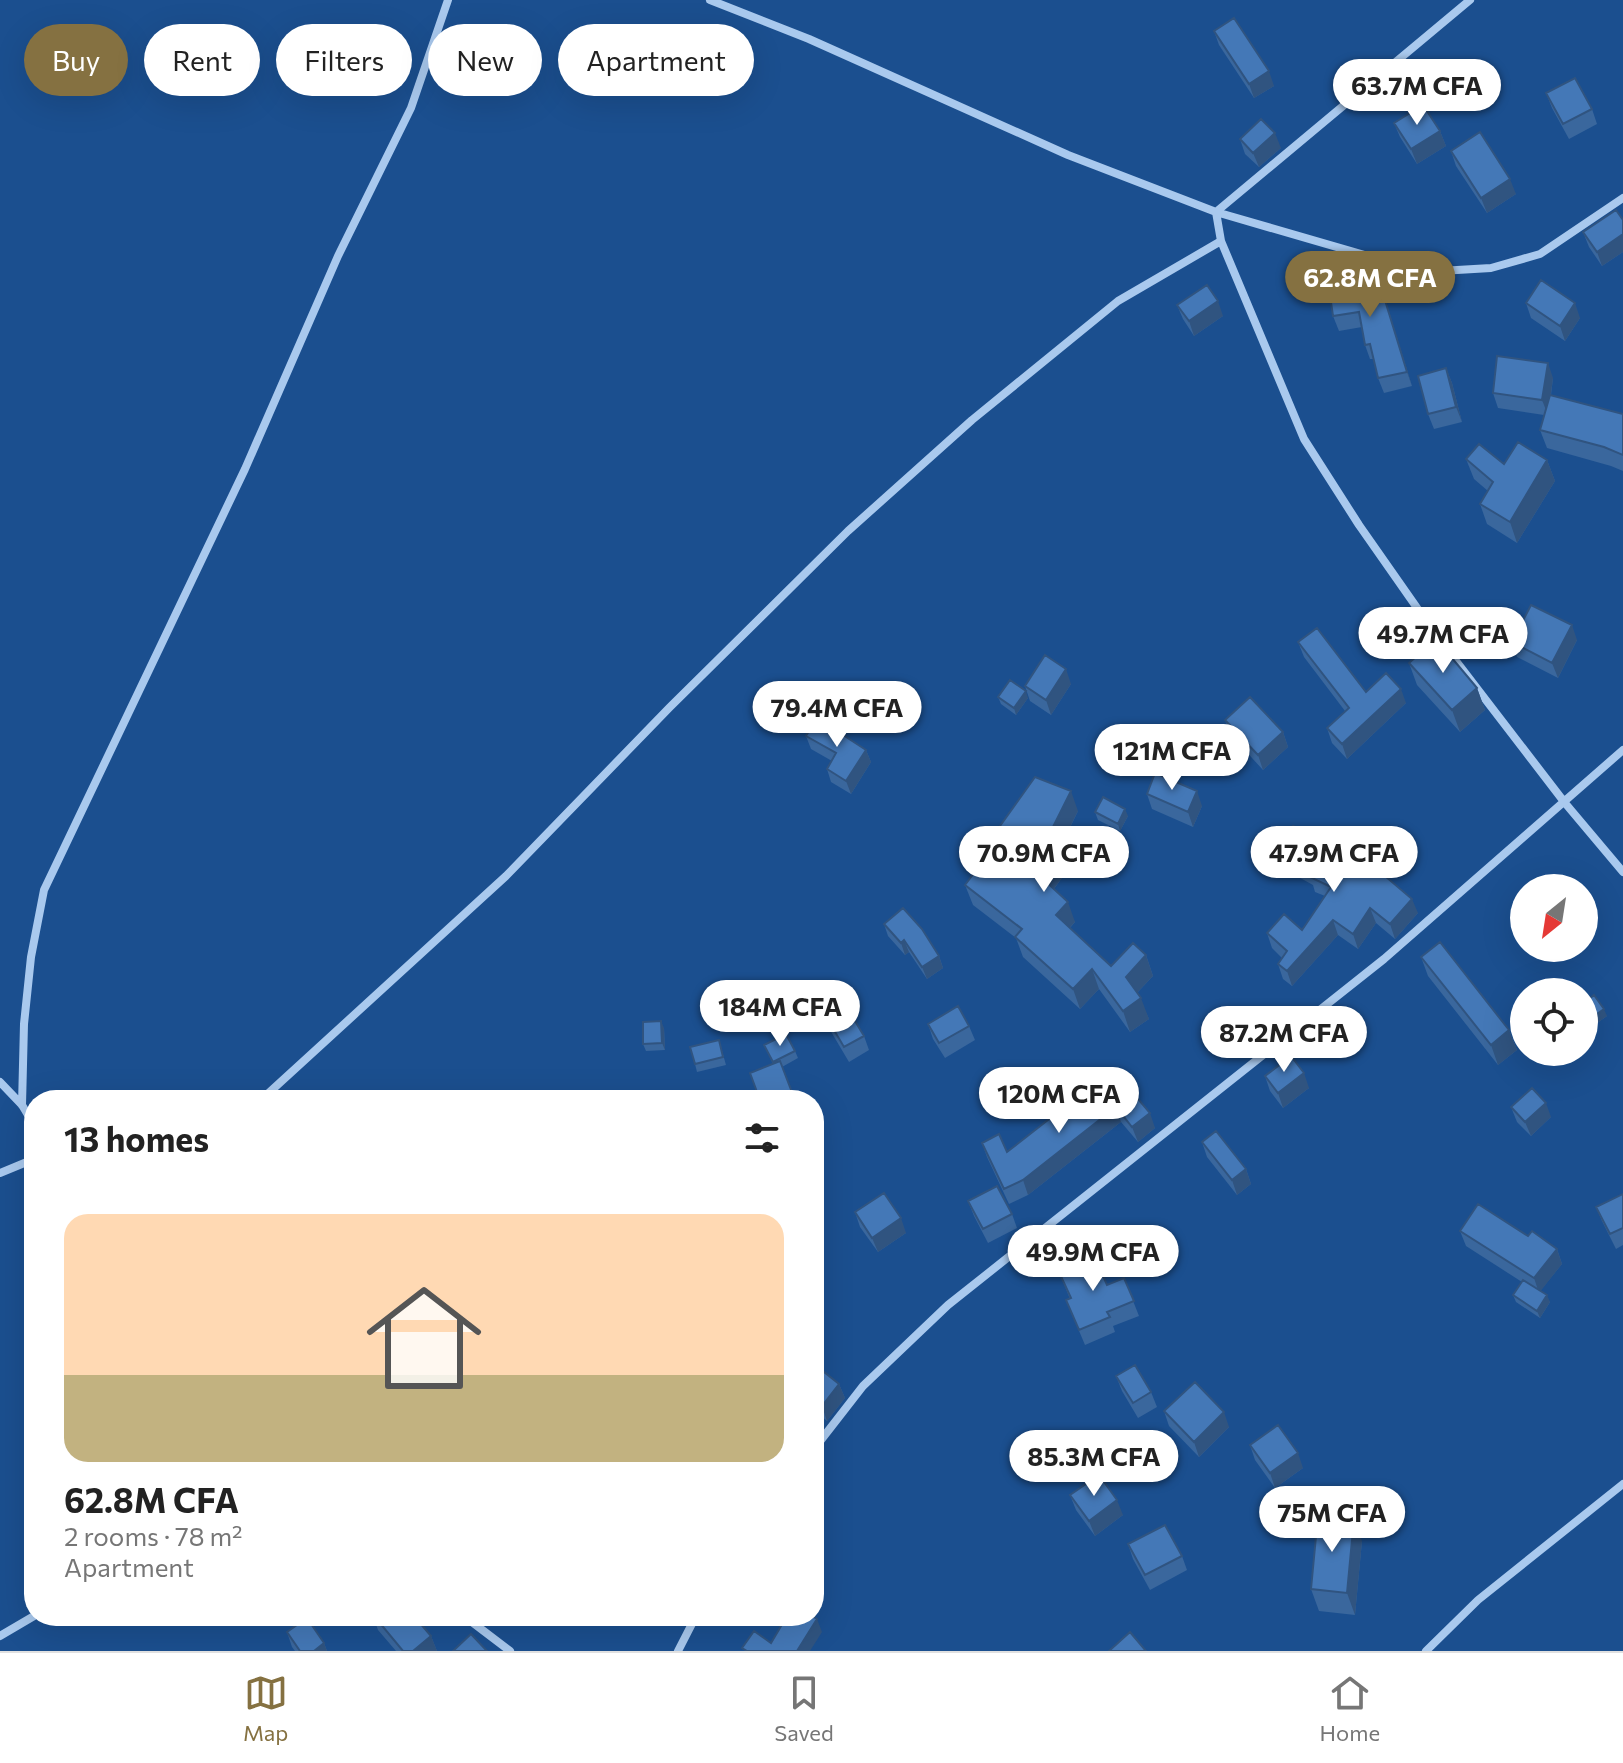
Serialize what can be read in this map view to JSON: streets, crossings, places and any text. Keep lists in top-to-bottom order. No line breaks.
{"north":"bottom left","page":{"chip":["Buy","Rent","Filters","New","Apartment"],"price":["63.7M CFA","62.8M CFA","49.7M CFA","79.4M CFA","121M CFA","70.9M CFA","47.9M CFA","184M CFA","87.2M CFA","120M CFA","49.9M CFA","85.3M CFA","75M CFA"],"heading":"13 homes","list":[{"name":"62.8M CFA","note":"2 rooms · 78 m² · Apartment"}],"tabs":["Map","Saved","Home"]}}
